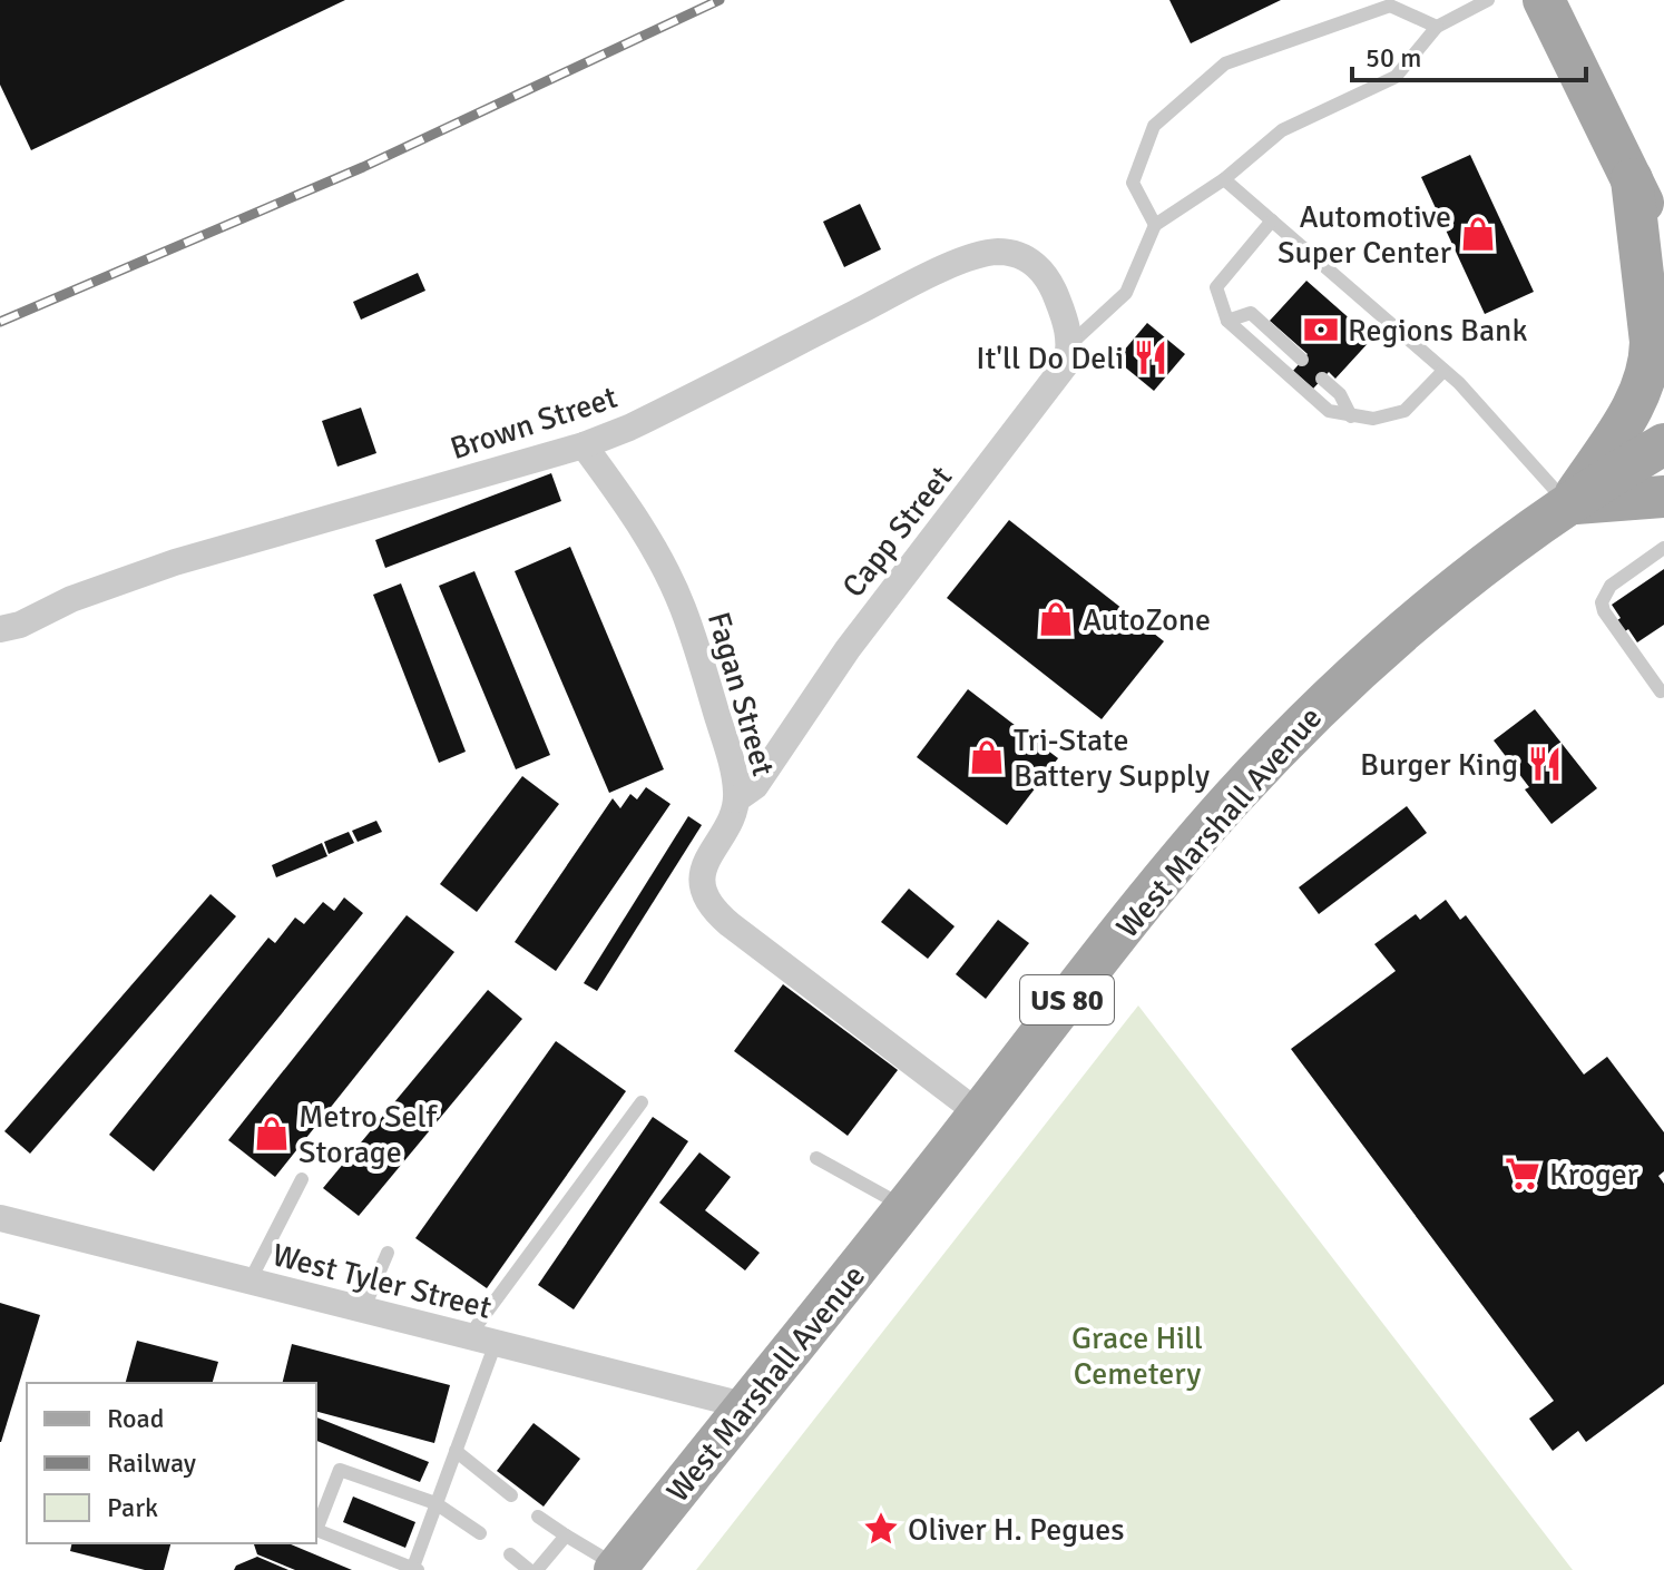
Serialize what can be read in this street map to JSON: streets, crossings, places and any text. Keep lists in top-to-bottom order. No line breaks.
{"streets":{"main road":["West Marshall Avenue","US 80"],"street":["Brown Street","Capp Street","Fagan Street","West Tyler Street"]},"crossings":[["Brown Street","Capp Street"],["Brown Street","Fagan Street"],["Capp Street","Fagan Street"],["Fagan Street","West Marshall Avenue"],["West Marshall Avenue","West Tyler Street"]],"parks":["Grace Hill Cemetery"],"places":{"shop":["Automotive Super Center","AutoZone","Tri-State Battery Supply","Metro Self Storage"],"bank":["Regions Bank"],"restaurant":["It'll Do Deli","Burger King"],"supermarket":["Kroger"],"place":["Oliver H. Pegues"]},"legend":["Road","Railway","Park"],"scale_bar":"50 m"}
